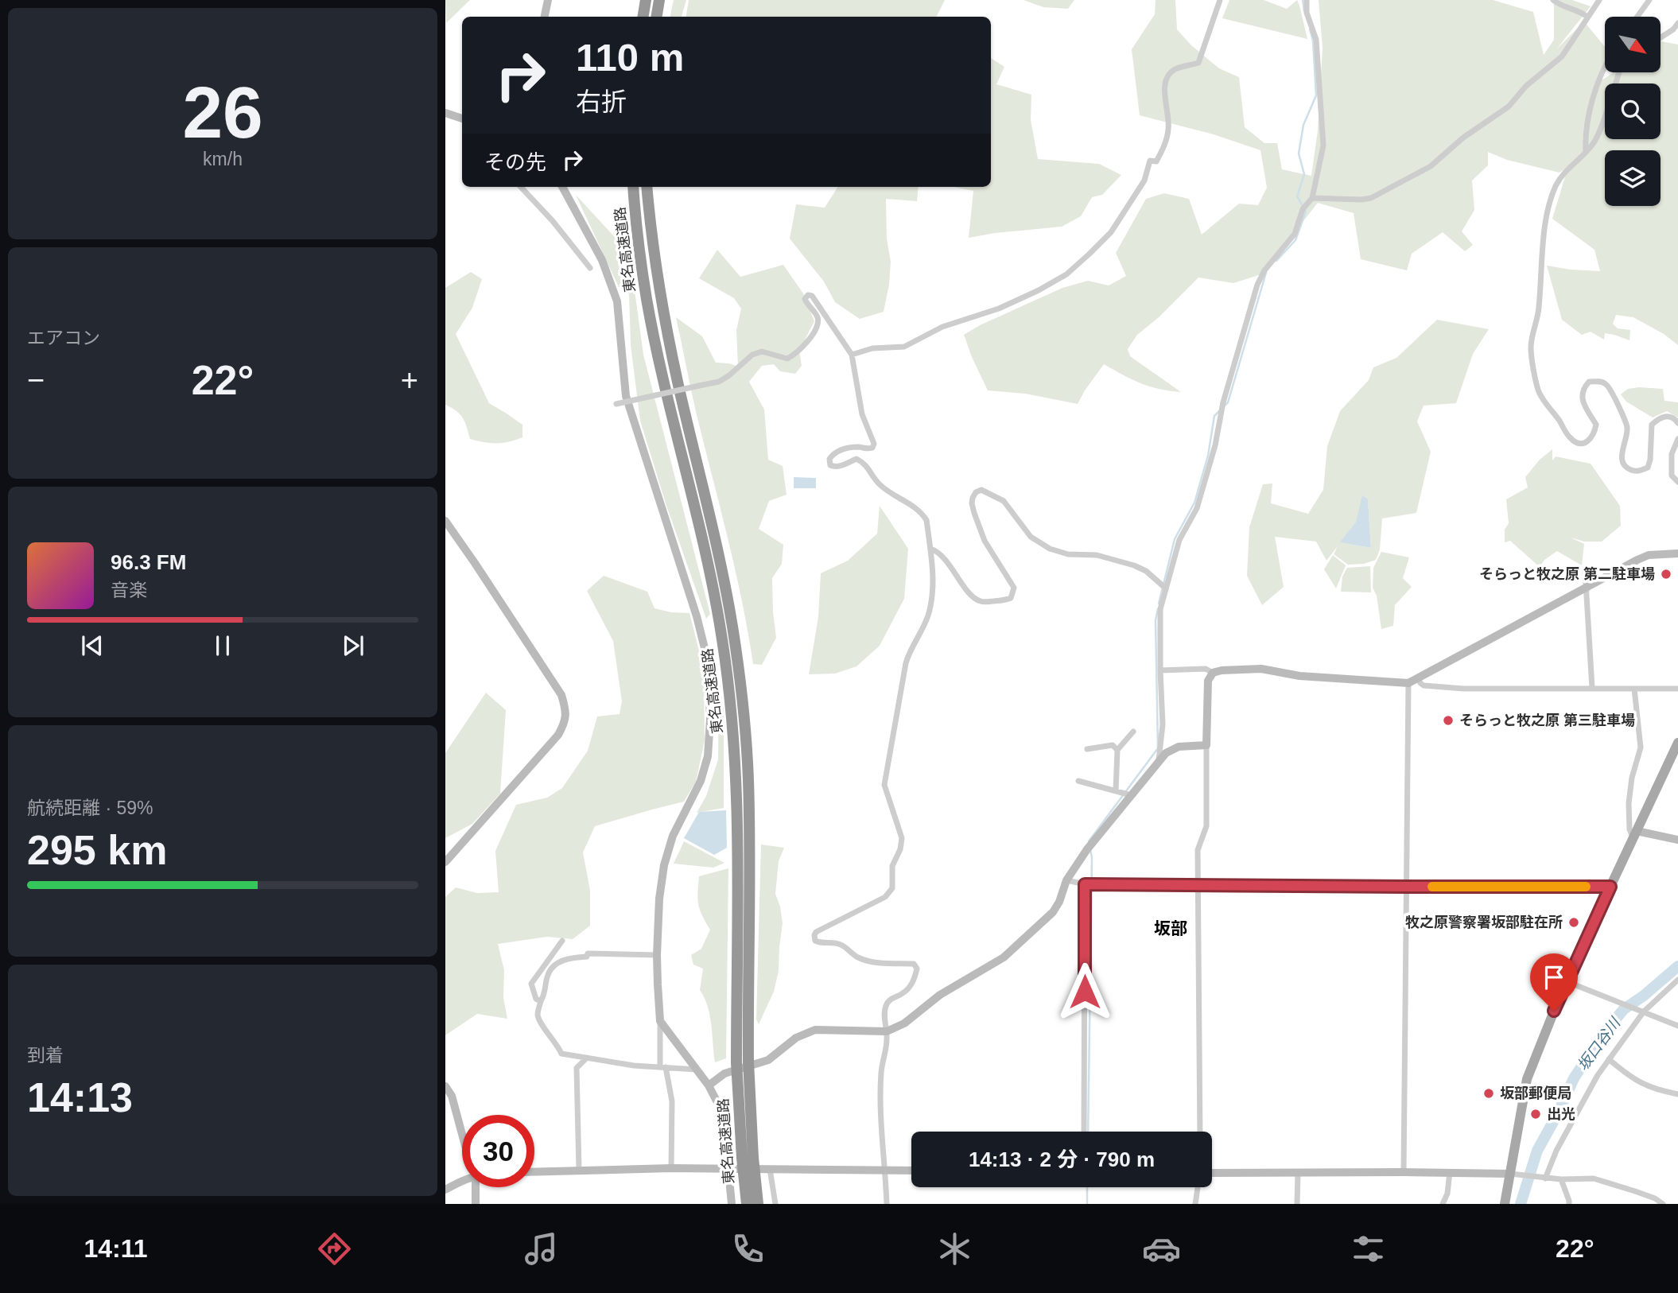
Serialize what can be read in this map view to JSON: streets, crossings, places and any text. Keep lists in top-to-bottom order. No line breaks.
{"streets":{"highway":["東名高速道路"]},"districts":["坂部"],"water":["坂口谷川"],"places":["そらっと牧之原 第二駐車場","そらっと牧之原 第三駐車場","牧之原警察署坂部駐在所","坂部郵便局","出光"],"north":"bottom right","page":{"tile":[["26","km/h"],"エアコン",["航続距離 · 59%","295 km"],["到着","14:13"]],"turn":["110 m","右折"],"then":"その先","heat":["−","22°","+"],"song":["96.3 FM","音楽"],"limit":"30","trip":"14:13 · 2 分 · 790 m","tabs":["14:11","22°"]}}
